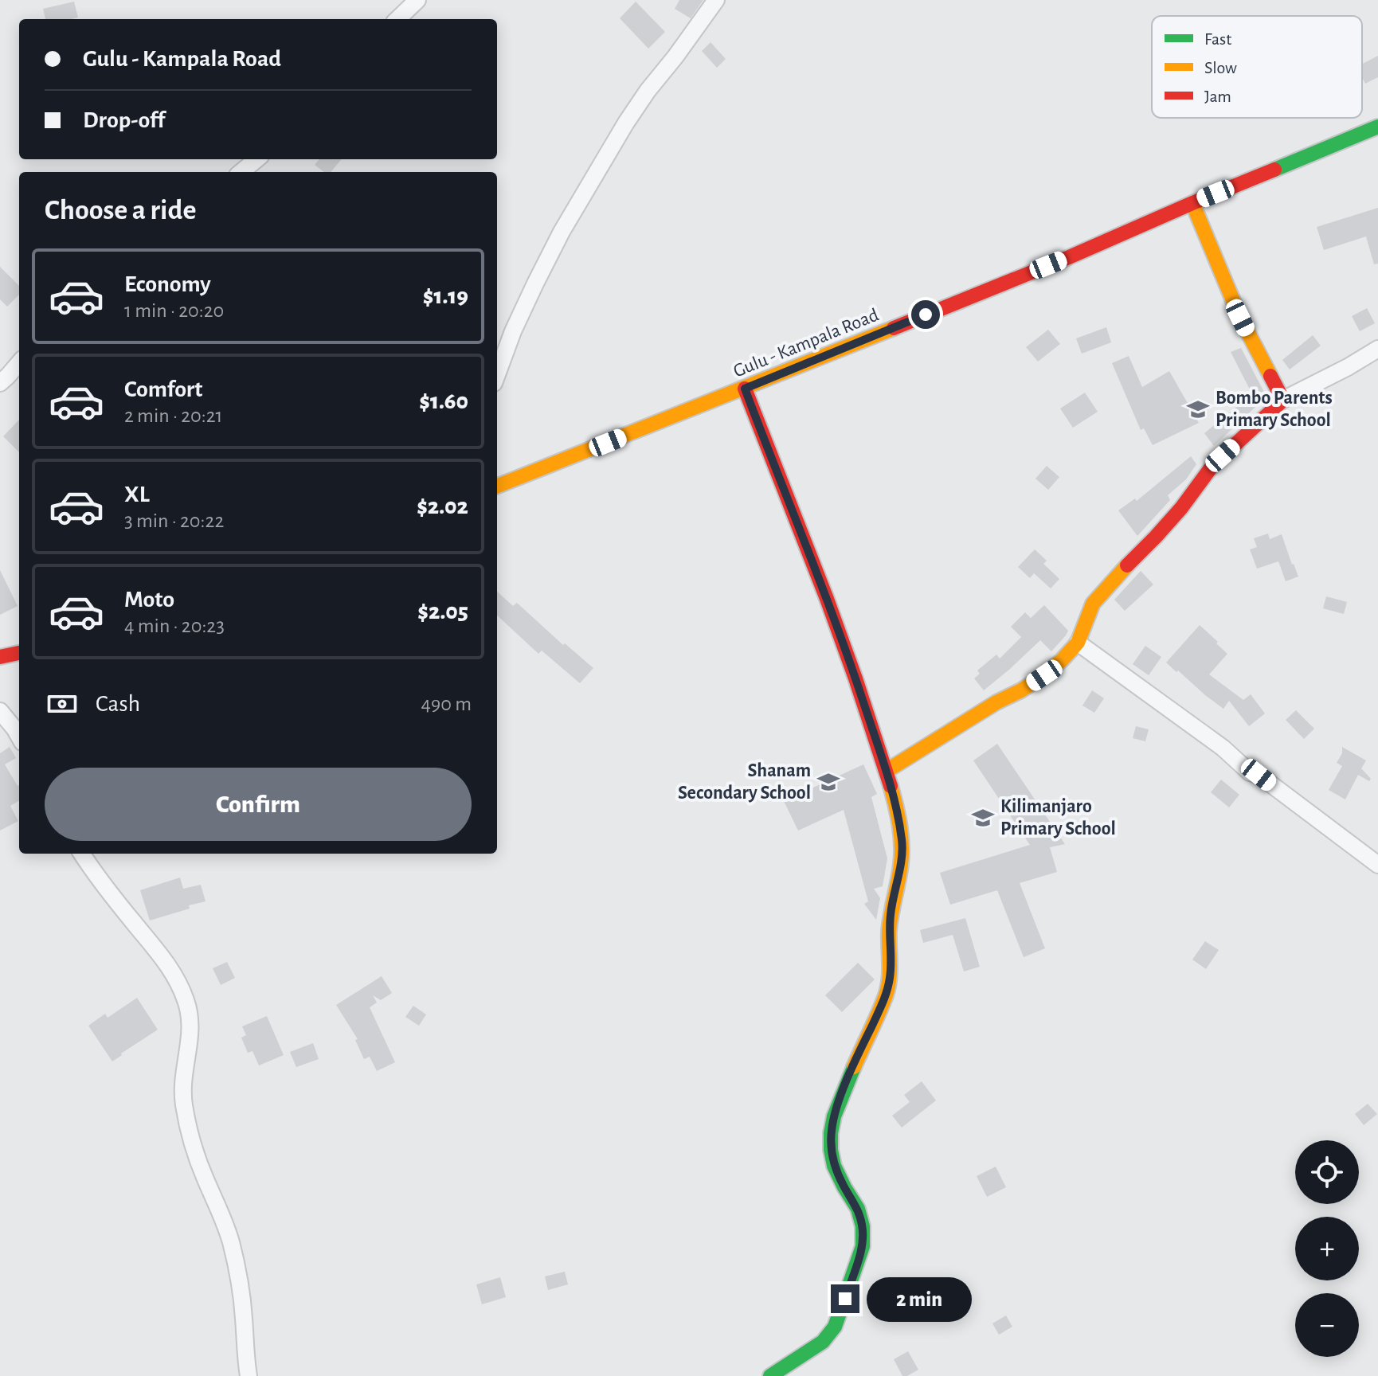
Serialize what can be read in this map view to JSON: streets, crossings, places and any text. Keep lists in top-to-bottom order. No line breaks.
{"streets":{"street":["Gulu - Kampala Road"]},"places":{"school or university":["Bombo Parents Primary School","Shanam Secondary School","Kilimanjaro Primary School"]},"legend":["Fast","Slow","Jam"],"page":{"banner":["Gulu - Kampala Road","Drop-off"],"heading":"Choose a ride","list":[{"name":"Economy","note":"1 min · 20:20","value":"$1.19"},{"name":"Comfort","note":"2 min · 20:21","value":"$1.60"},{"name":"XL","note":"3 min · 20:22","value":"$2.02"},{"name":"Moto","note":"4 min · 20:23","value":"$2.05"}],"pay":["Cash","490 m"],"buttons":"Confirm","map_buttons":["+","−"],"bubble":"2 min"}}
